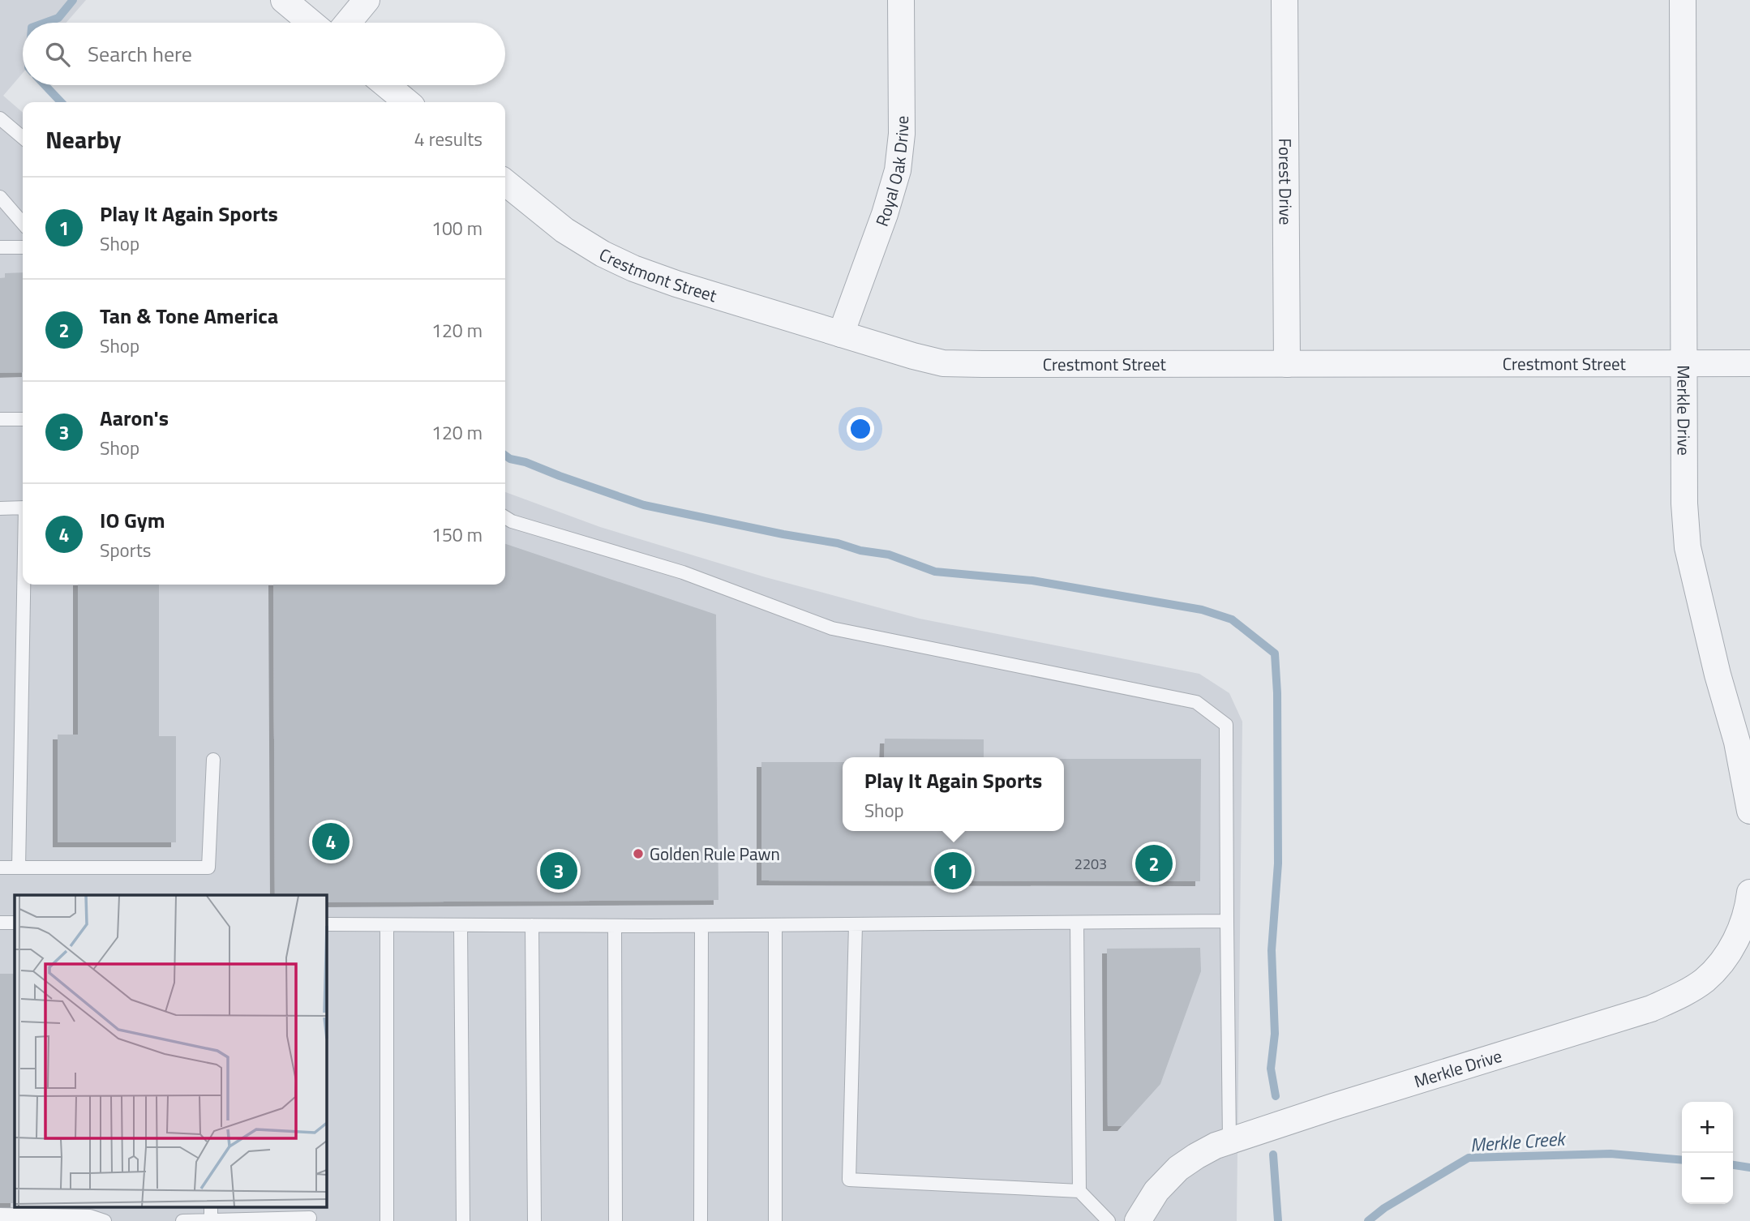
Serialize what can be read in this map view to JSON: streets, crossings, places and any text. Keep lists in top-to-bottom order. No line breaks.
{"streets":{"street":["Royal Oak Drive","Forest Drive","Crestmont Street","Merkle Drive"]},"crossings":[["Royal Oak Drive","Crestmont Street"],["Forest Drive","Crestmont Street"],["Crestmont Street","Merkle Drive"]],"water":["Merkle Creek"],"places":["Golden Rule Pawn"],"house_numbers":["2203"],"page":{"search":"Search here","heading":["Nearby","4 results"],"list":[{"mark":"1","name":"Play It Again Sports","note":"Shop","value":"100 m"},{"mark":"2","name":"Tan & Tone America","note":"Shop","value":"120 m"},{"mark":"3","name":"Aaron's","note":"Shop","value":"120 m"},{"mark":"4","name":"IO Gym","note":"Sports","value":"150 m"}],"popup":["Play It Again Sports","Shop"],"pins":["4","2","1","3"],"map_buttons":["+","−"]}}
